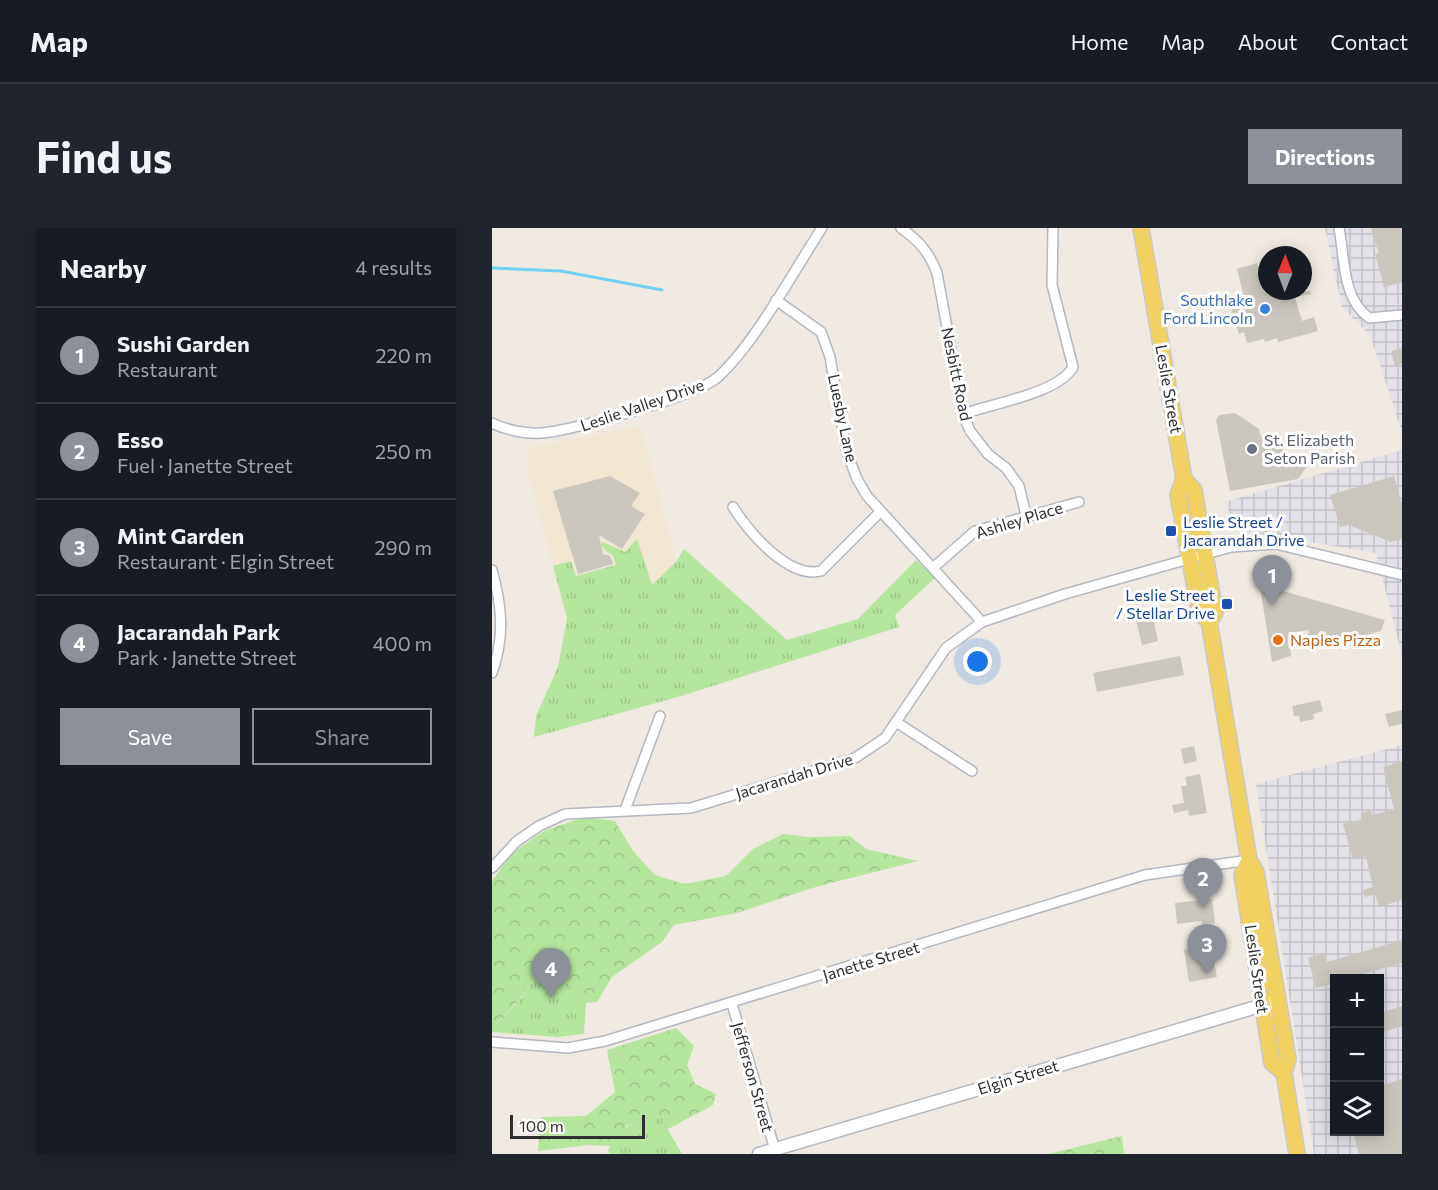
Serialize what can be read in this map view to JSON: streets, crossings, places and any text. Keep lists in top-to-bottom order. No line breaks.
{"streets":{"main road":["Leslie Street"],"street":["Nesbitt Road","Leslie Valley Drive","Luesby Lane","Ashley Place","Jacarandah Drive","Janette Street","Jefferson Street","Elgin Street"]},"crossings":[["Nesbitt Road","Ashley Place"],["Leslie Street","Jacarandah Drive"],["Leslie Street","Janette Street"],["Leslie Street","Elgin Street"],["Leslie Valley Drive","Luesby Lane"],["Luesby Lane","Ashley Place"],["Luesby Lane","Jacarandah Drive"],["Janette Street","Jefferson Street"],["Jefferson Street","Elgin Street"]],"places":{"other":["Southlake Ford Lincoln","St. Elizabeth Seton Parish","Naples Pizza"],"transit":["Leslie Street / Jacarandah Drive","Leslie Street / Stellar Drive"]},"scale_bar":"100 m","north":"top","page":{"header":"Map","nav":["Home","Map","About","Contact"],"buttons":["Directions",["Save","Share"]],"title":"Find us","heading":["Nearby","4 results"],"list":[{"mark":"1","name":"Sushi Garden","note":"Restaurant","value":"220 m"},{"mark":"2","name":"Esso","note":"Fuel · Janette Street","value":"250 m"},{"mark":"3","name":"Mint Garden","note":"Restaurant · Elgin Street","value":"290 m"},{"mark":"4","name":"Jacarandah Park","note":"Park · Janette Street","value":"400 m"}],"pins":["1","2","3","4"],"map_buttons":["+","−"],"scale":"100 m"}}
